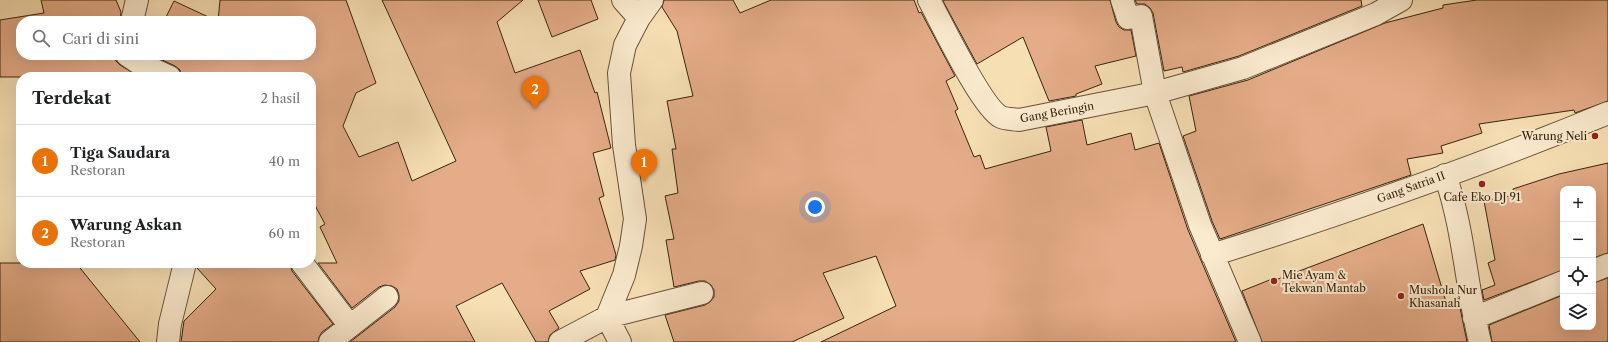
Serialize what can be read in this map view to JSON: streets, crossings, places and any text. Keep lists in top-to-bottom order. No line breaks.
{"streets":{"street":["Gang Beringin","Gang Satria II"]},"places":["Warung Neli","Cafe Eko DJ 91","Mie Ayam & Tekwan Mantab","Mushola Nur Khasanah"],"page":{"search":"Cari di sini","heading":["Terdekat","2 hasil"],"pins":["2","1"],"list":[{"mark":"1","name":"Tiga Saudara","note":"Restoran","value":"40 m"},{"mark":"2","name":"Warung Askan","note":"Restoran","value":"60 m"}],"map_buttons":["+","−"]}}
